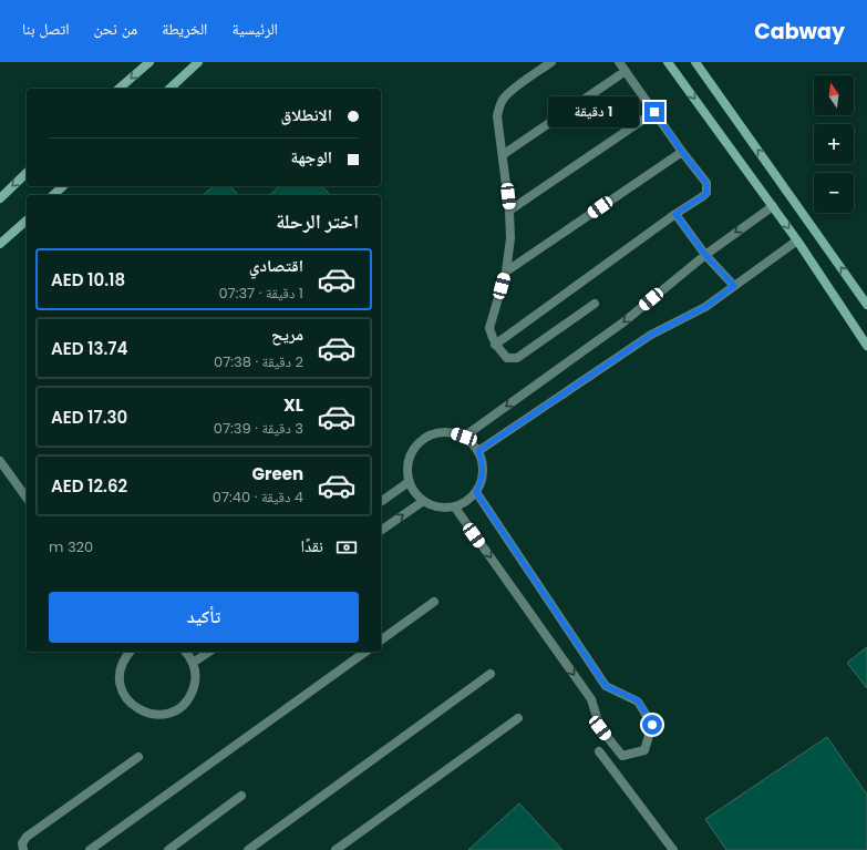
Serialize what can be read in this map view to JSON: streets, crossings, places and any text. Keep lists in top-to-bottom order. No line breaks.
{"north":"top","page":{"header":"Cabway","nav":["الرئيسية","الخريطة","من نحن","اتصل بنا"],"map_buttons":["+","−"],"banner":["الانطلاق","الوجهة"],"bubble":"1 دقيقة","heading":"اختر الرحلة","list":[{"name":"اقتصادي","note":"1 دقيقة · 07:37","value":"AED 10.18"},{"name":"مريح","note":"2 دقيقة · 07:38","value":"AED 13.74"},{"name":"XL","note":"3 دقيقة · 07:39","value":"AED 17.30"},{"name":"Green","note":"4 دقيقة · 07:40","value":"AED 12.62"}],"pay":["نقدًا","320 m"],"buttons":"تأكيد"}}
